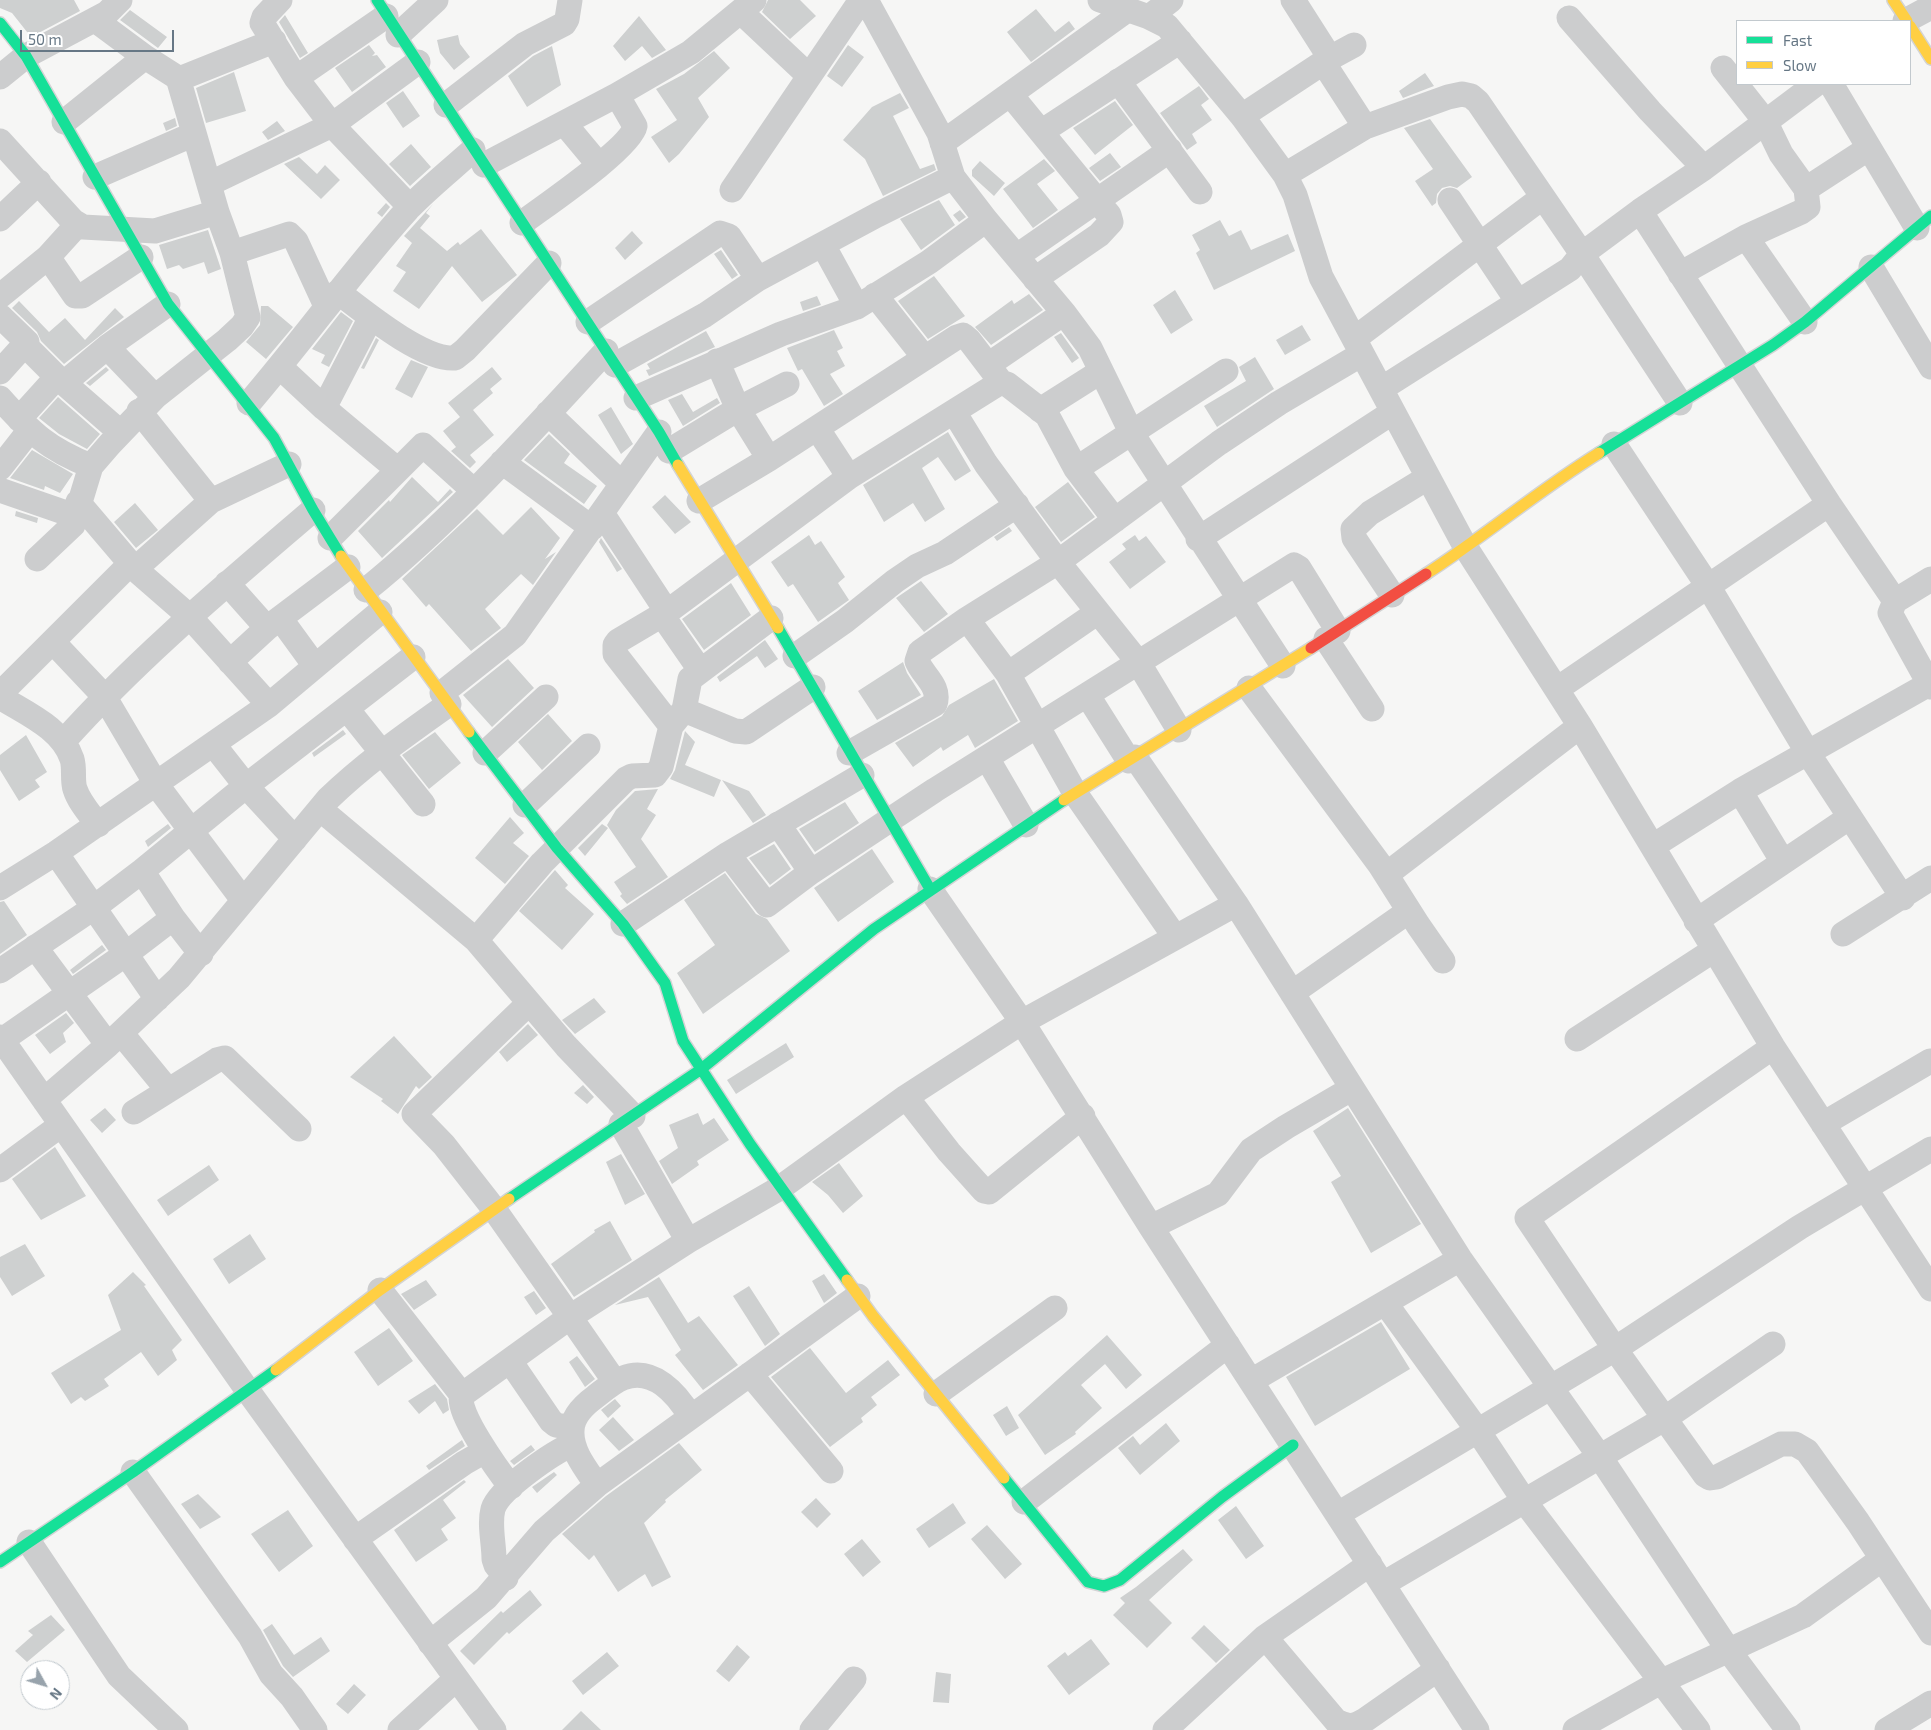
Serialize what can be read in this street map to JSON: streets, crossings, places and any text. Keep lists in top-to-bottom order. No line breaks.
{"legend":["Fast","Slow"],"scale_bar":"50 m","north":"bottom right"}
